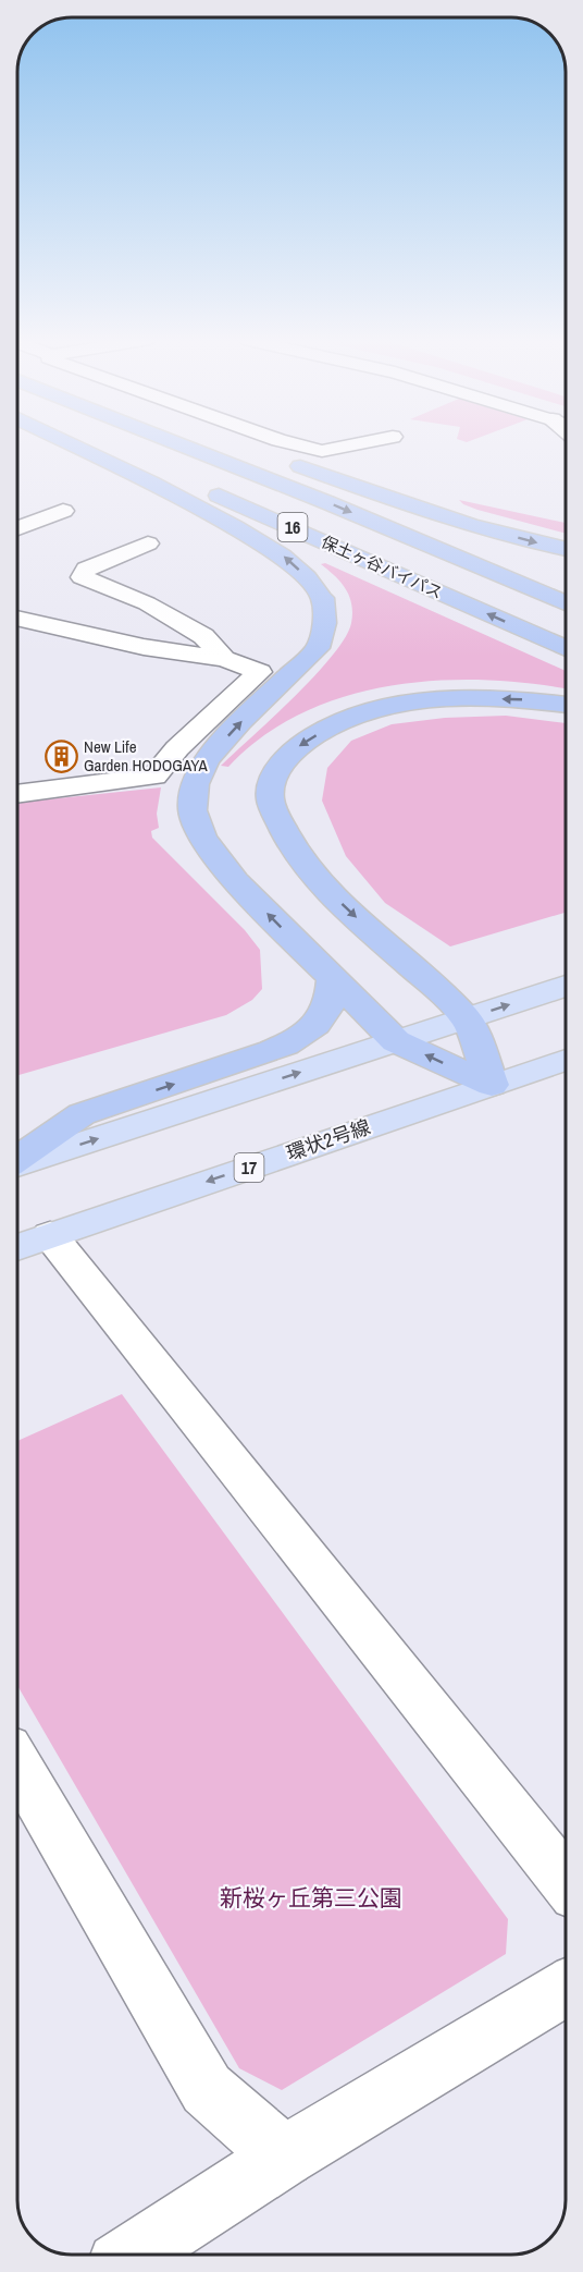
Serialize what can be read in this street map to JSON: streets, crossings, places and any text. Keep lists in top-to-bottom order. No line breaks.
{"streets":{"highway":["16","保土ヶ谷バイパス"],"main road":["環状2号線","17"]},"parks":["新桜ヶ丘第三公園"],"places":{"building":["New Life Garden HODOGAYA"]}}
